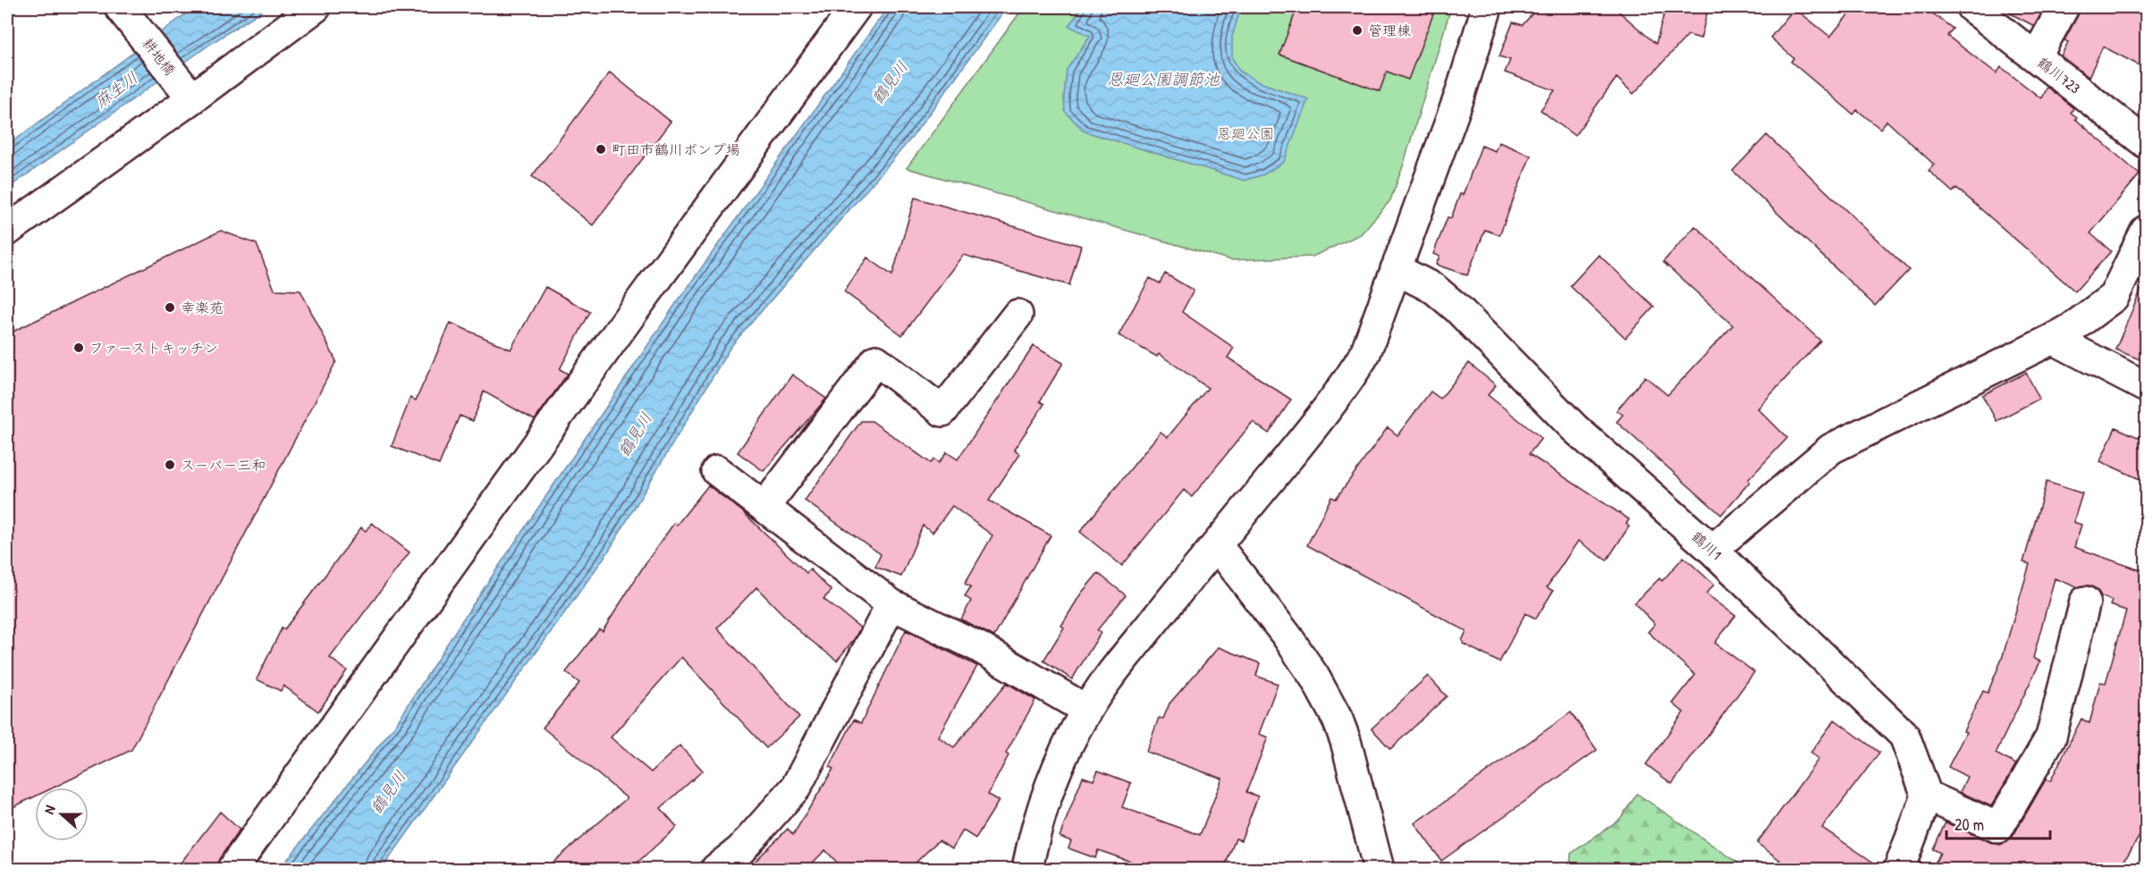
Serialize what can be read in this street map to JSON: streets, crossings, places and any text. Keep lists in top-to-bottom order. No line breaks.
{"streets":{"street":["耕地橋","鶴川723","鶴川1"]},"water":["恩廻公園調節池","鶴見川","麻生川"],"parks":["恩廻公園"],"places":["管理棟","町田市鶴川ポンプ場","幸楽苑","ファーストキッチン","スーパー三和"],"scale_bar":"20 m","north":"left"}
